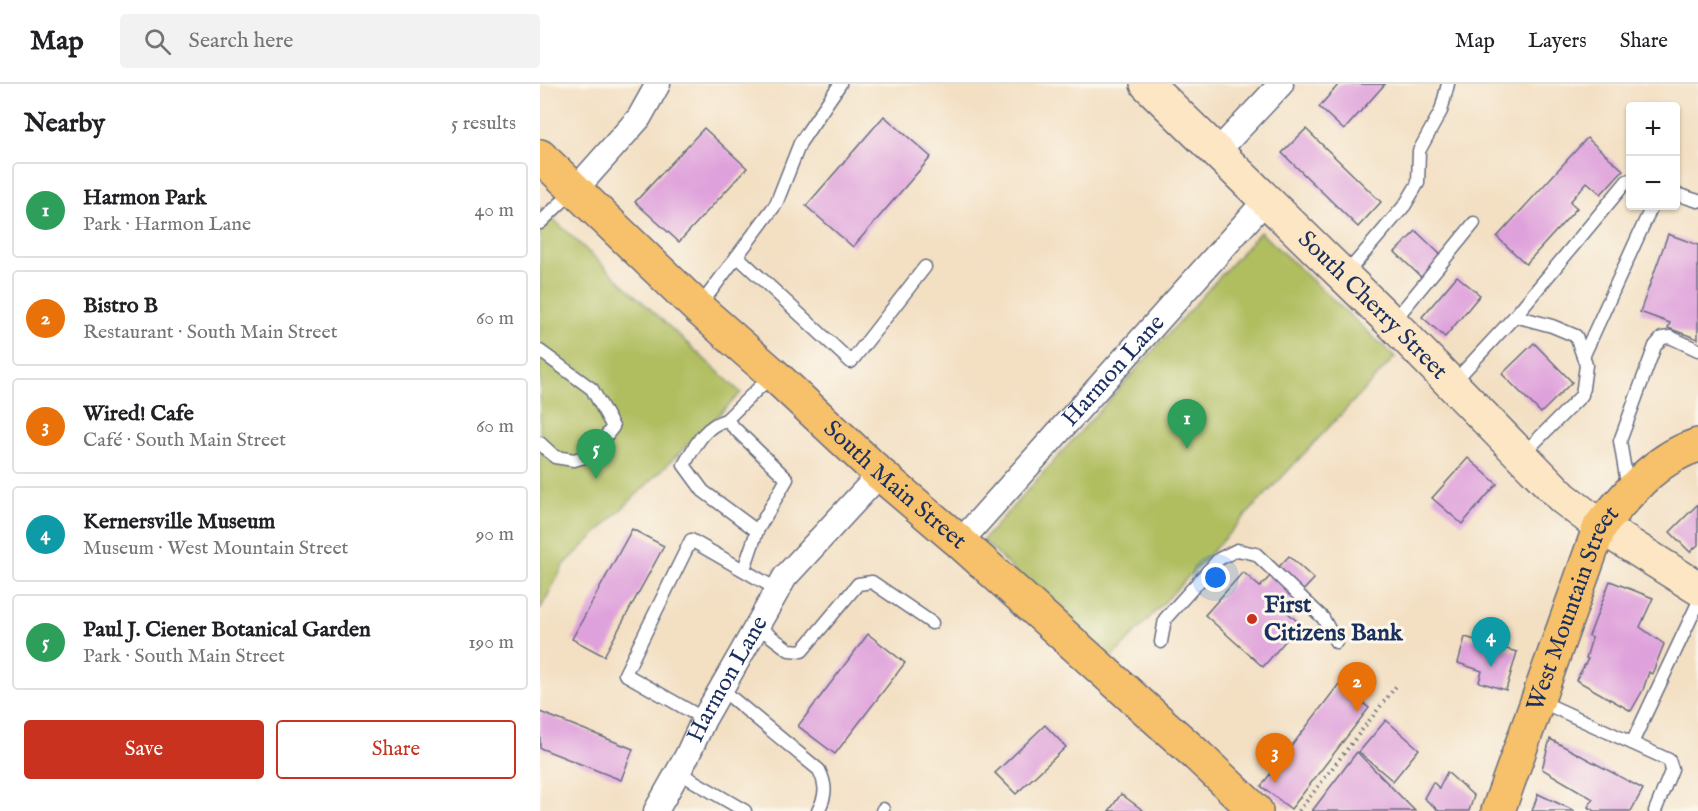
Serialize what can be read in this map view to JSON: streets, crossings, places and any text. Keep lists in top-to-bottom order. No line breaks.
{"streets":{"main road":["South Cherry Street","South Main Street","West Mountain Street"],"street":["Harmon Lane"]},"crossings":[["South Cherry Street","Harmon Lane"],["South Cherry Street","West Mountain Street"],["Harmon Lane","South Main Street"]],"places":["First Citizens Bank"],"page":{"header":"Map","search":"Search here","nav":["Map","Layers","Share"],"heading":["Nearby","5 results"],"map_buttons":["+","−"],"list":[{"mark":"1","name":"Harmon Park","note":"Park · Harmon Lane","value":"40 m"},{"mark":"2","name":"Bistro B","note":"Restaurant · South Main Street","value":"60 m"},{"mark":"3","name":"Wired! Cafe","note":"Café · South Main Street","value":"60 m"},{"mark":"4","name":"Kernersville Museum","note":"Museum · West Mountain Street","value":"90 m"},{"mark":"5","name":"Paul J. Ciener Botanical Garden","note":"Park · South Main Street","value":"190 m"}],"pins":["1","5","4","2","3"],"buttons":["Save","Share"]}}
